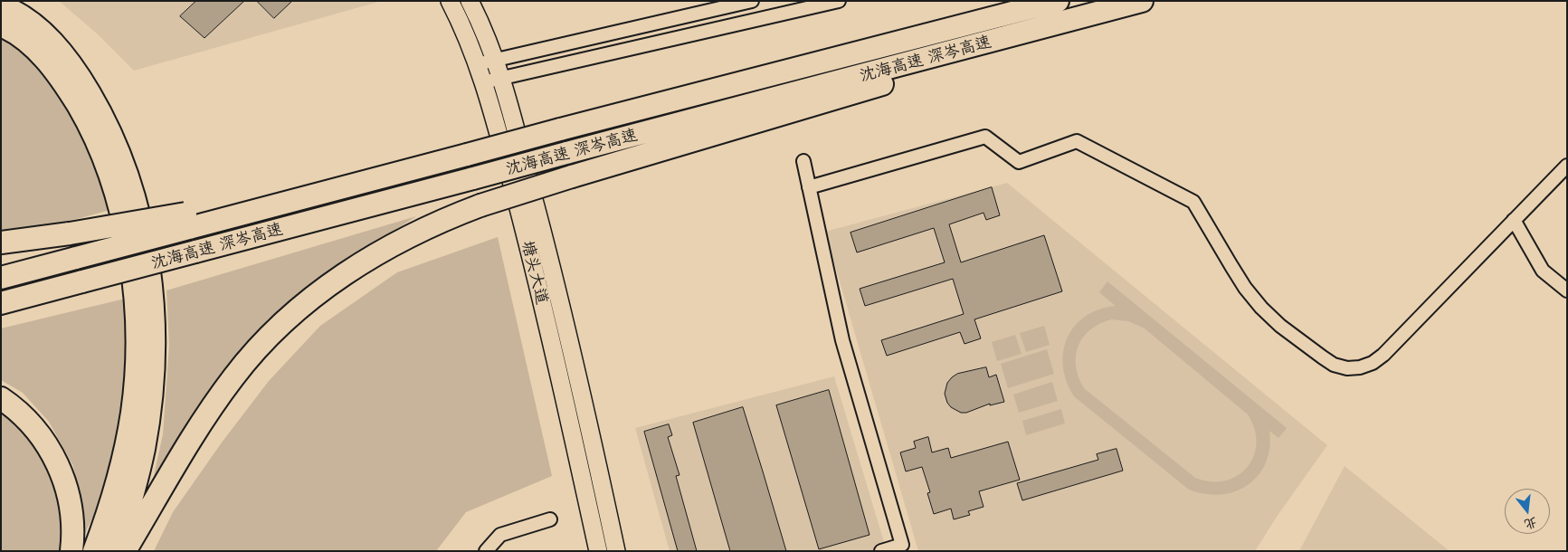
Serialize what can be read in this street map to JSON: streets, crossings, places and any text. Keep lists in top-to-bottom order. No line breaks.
{"streets":{"highway":["沈海高速 深岑高速"],"main road":["塘头大道"]},"north":"bottom"}
